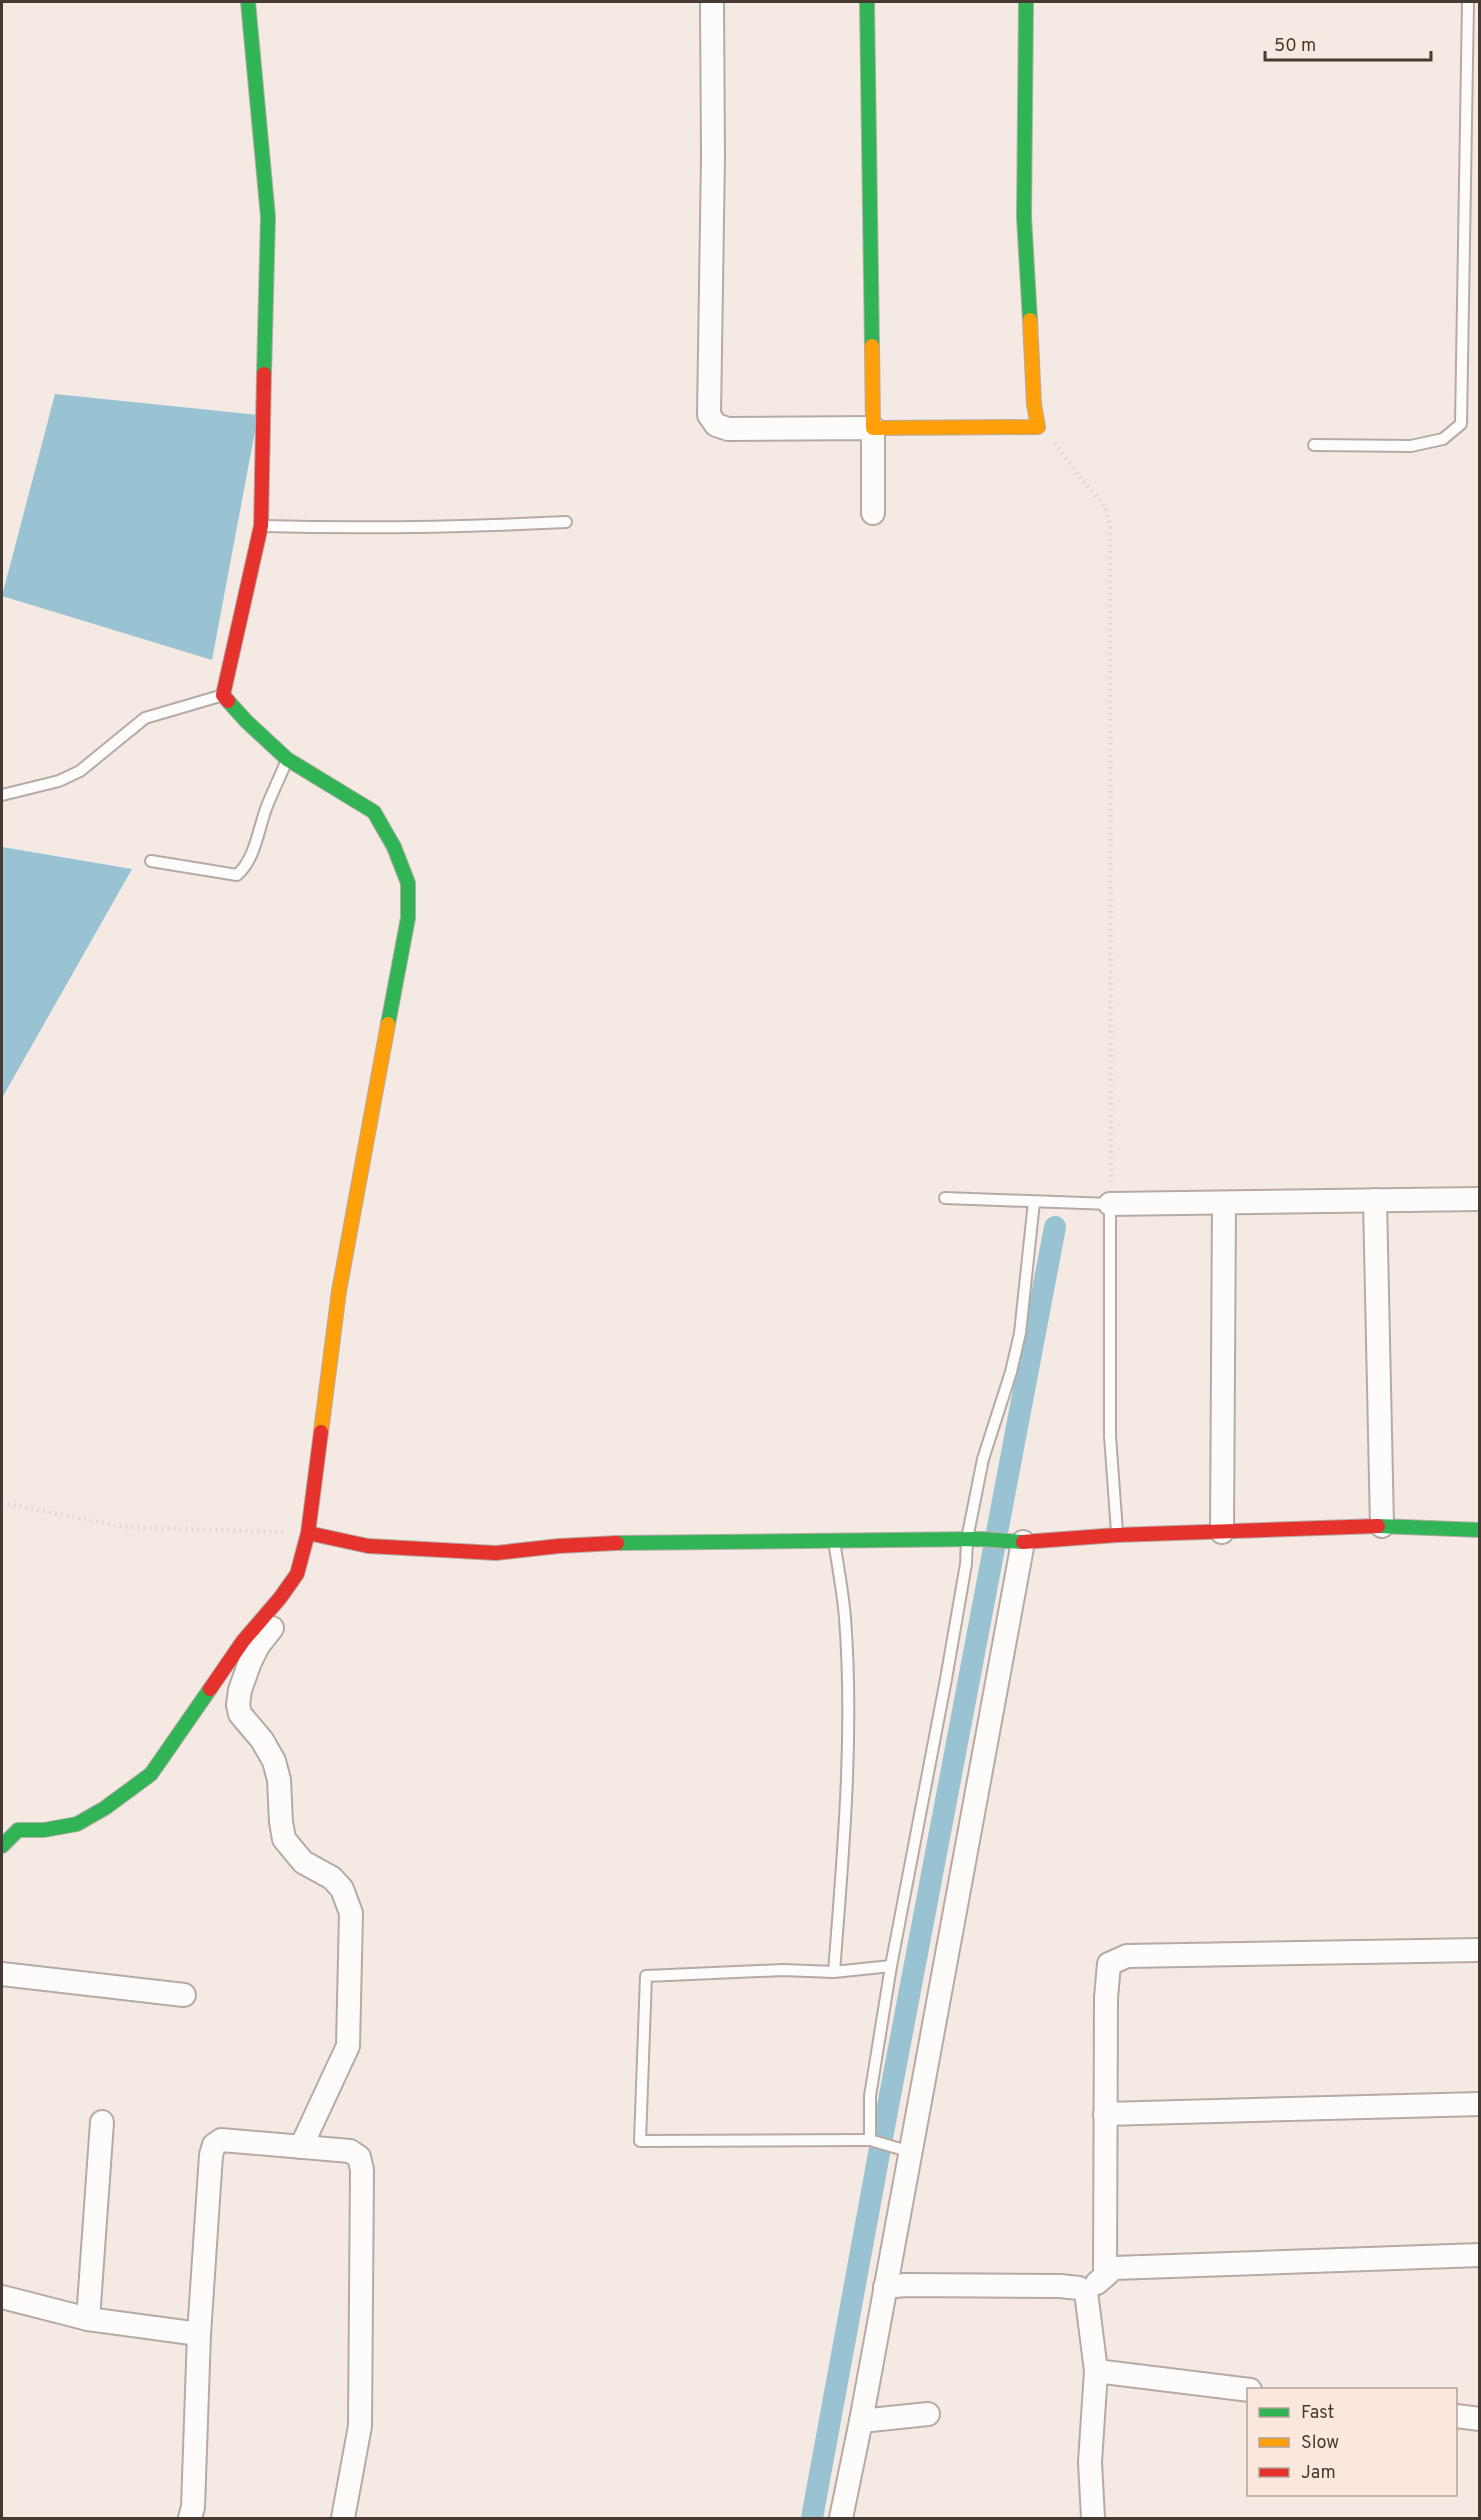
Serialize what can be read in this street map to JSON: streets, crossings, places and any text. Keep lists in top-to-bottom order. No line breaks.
{"legend":["Fast","Slow","Jam"],"scale_bar":"50 m"}
